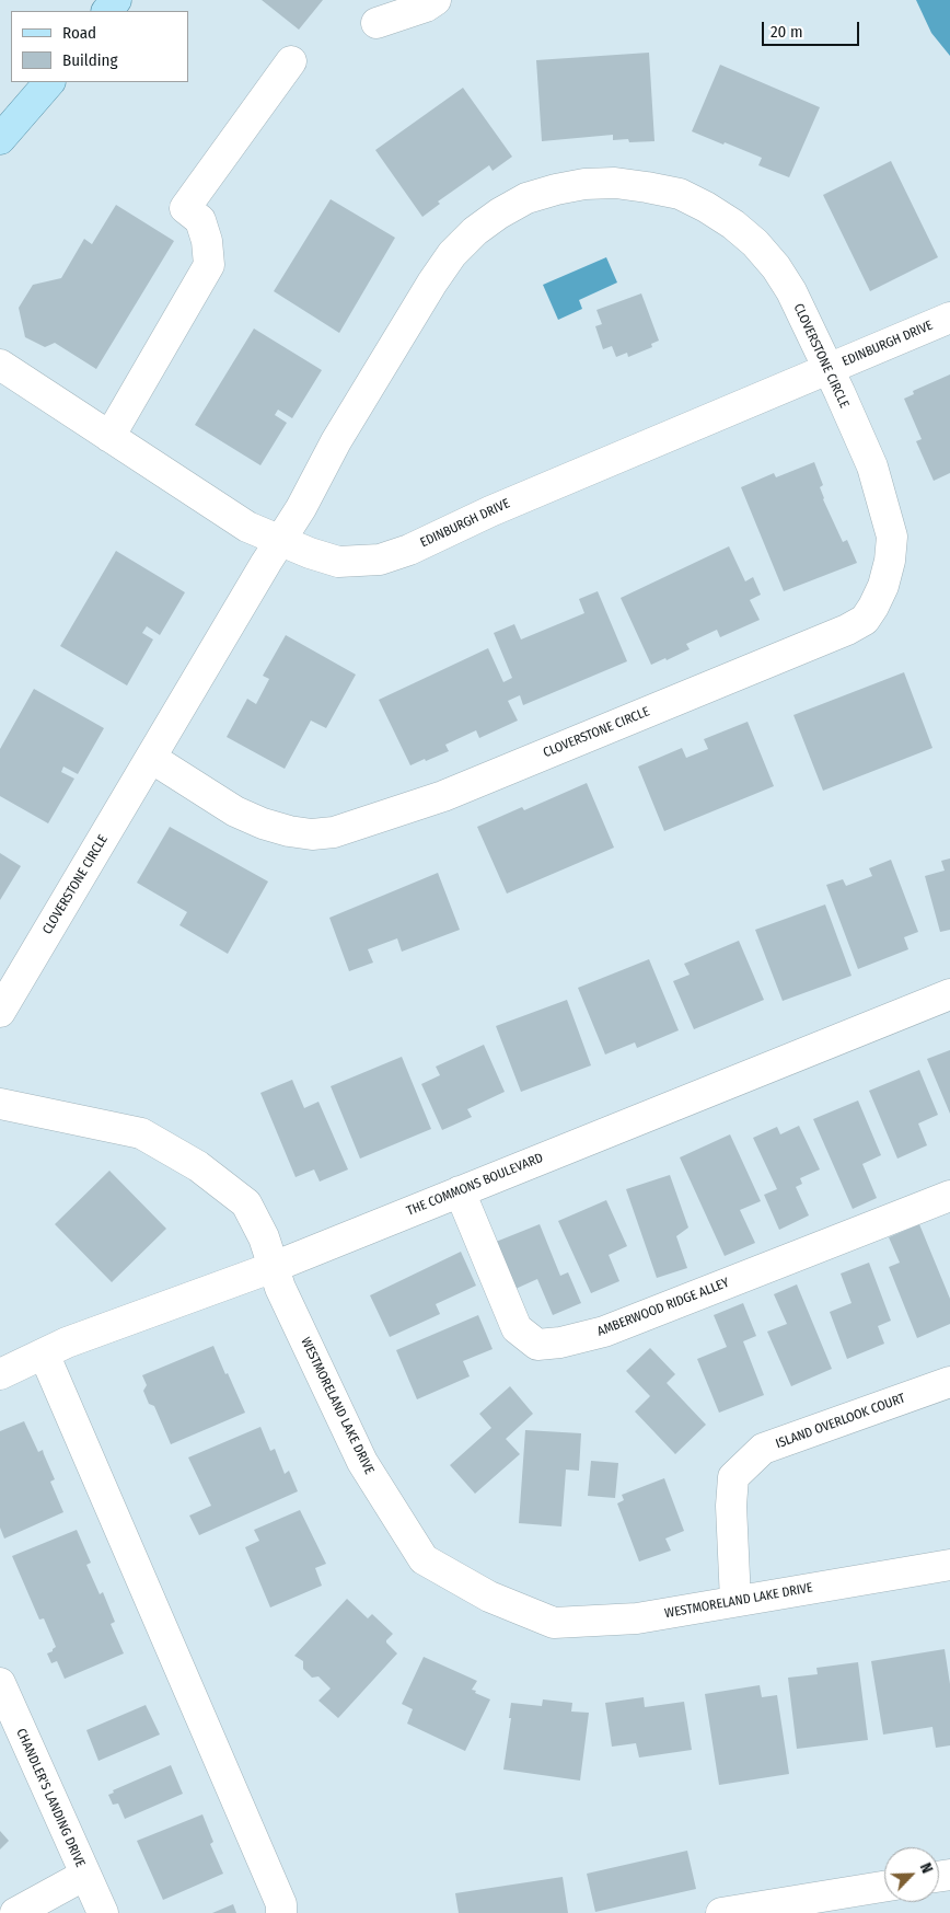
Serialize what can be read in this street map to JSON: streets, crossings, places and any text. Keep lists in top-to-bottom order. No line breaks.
{"streets":{"street":["EDINBURGH DRIVE","CLOVERSTONE CIRCLE","THE COMMONS BOULEVARD","AMBERWOOD RIDGE ALLEY","WESTMORELAND LAKE DRIVE","ISLAND OVERLOOK COURT","CHANDLER'S LANDING DRIVE"]},"crossings":[["EDINBURGH DRIVE","CLOVERSTONE CIRCLE"],["THE COMMONS BOULEVARD","AMBERWOOD RIDGE ALLEY"],["THE COMMONS BOULEVARD","WESTMORELAND LAKE DRIVE"],["WESTMORELAND LAKE DRIVE","ISLAND OVERLOOK COURT"]],"legend":["Road","Building"],"scale_bar":"20 m","north":"top right"}
